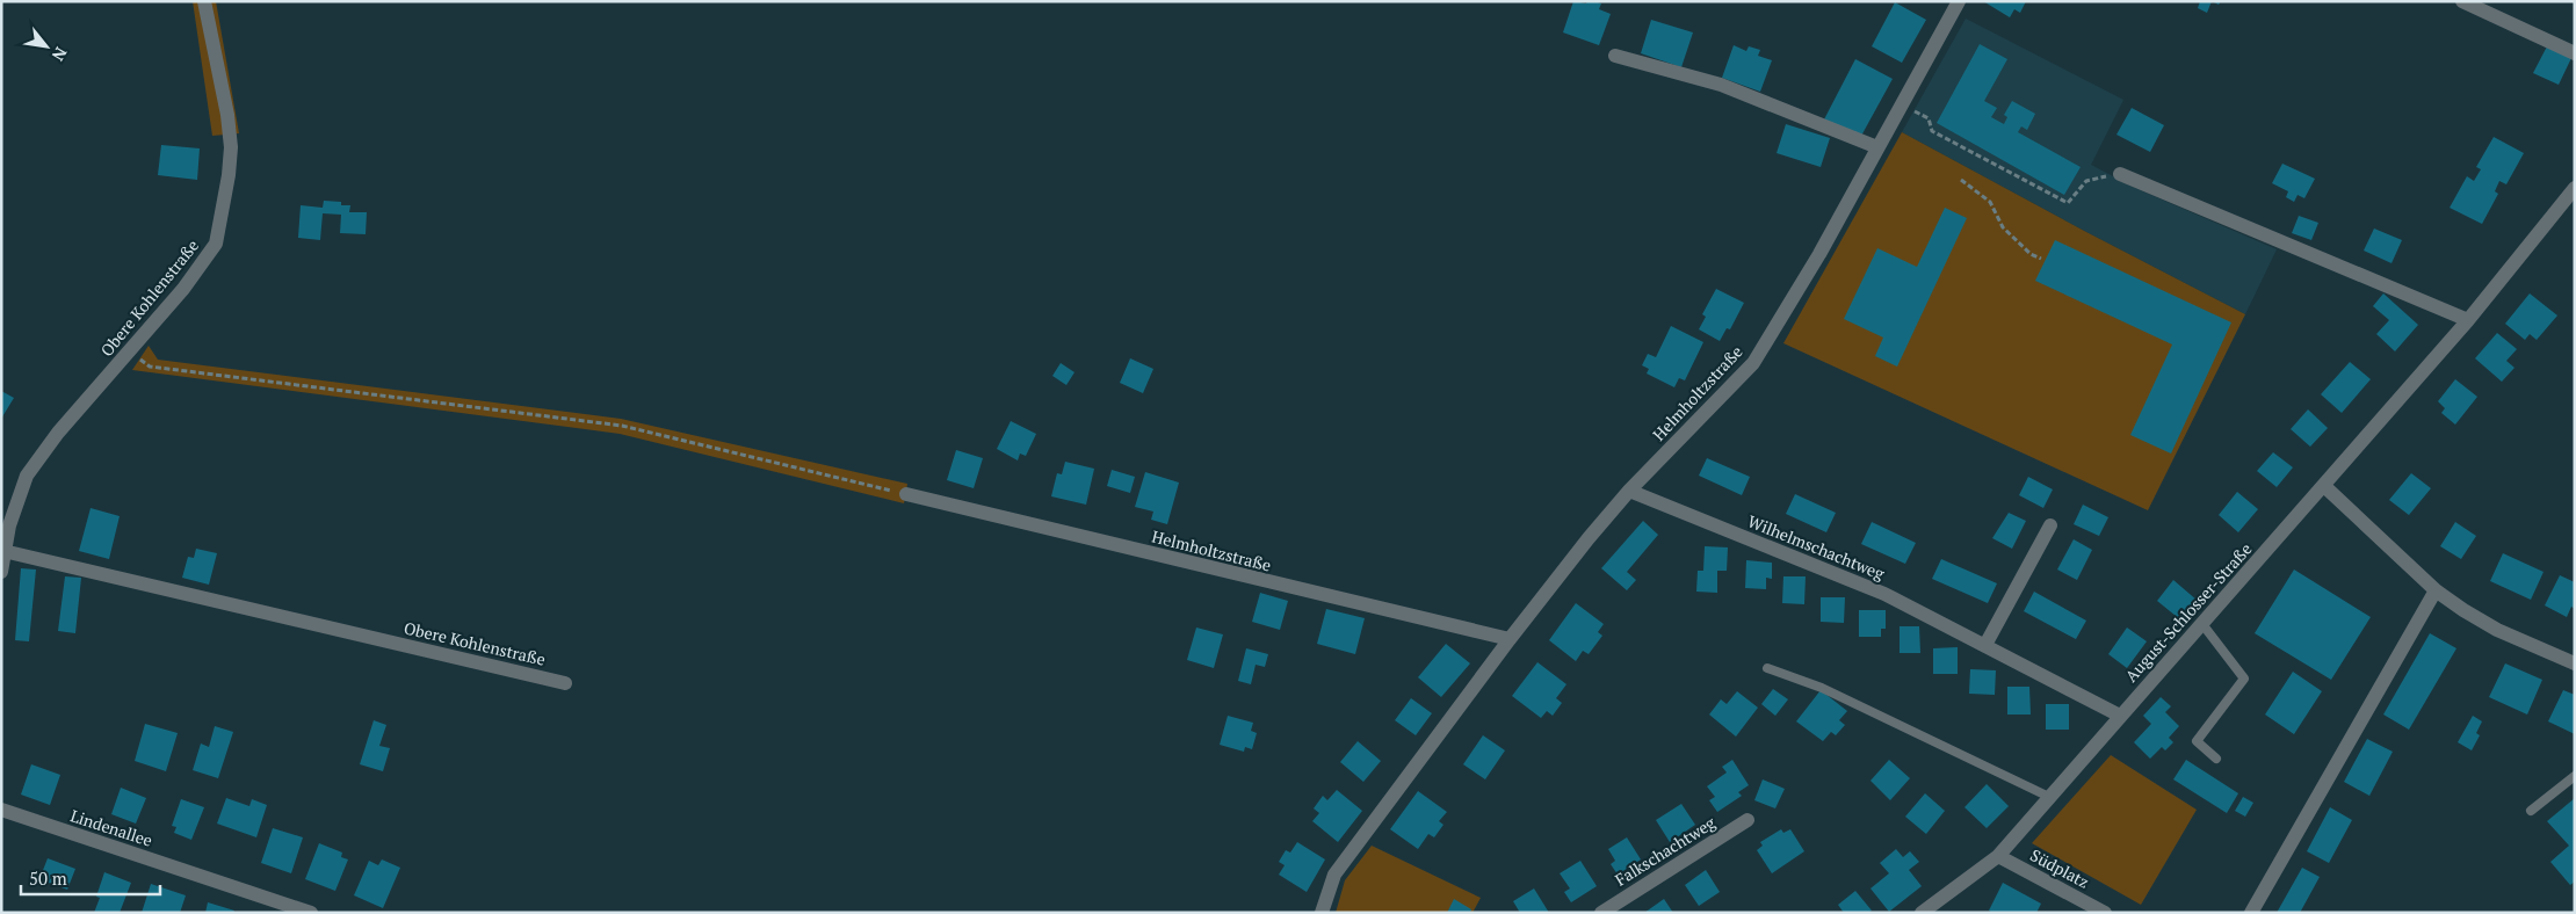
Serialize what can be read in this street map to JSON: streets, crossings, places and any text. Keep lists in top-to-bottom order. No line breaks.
{"streets":{"street":["Obere Kohlenstraße","Helmholtzstraße","Wilhelmschachtweg","August-Schlosser-Straße","Lindenallee","Falkschachtweg","Südplatz"]},"crossings":[["Helmholtzstraße","Wilhelmschachtweg"],["Wilhelmschachtweg","August-Schlosser-Straße"],["August-Schlosser-Straße","Südplatz"]],"scale_bar":"50 m","north":"bottom right"}
